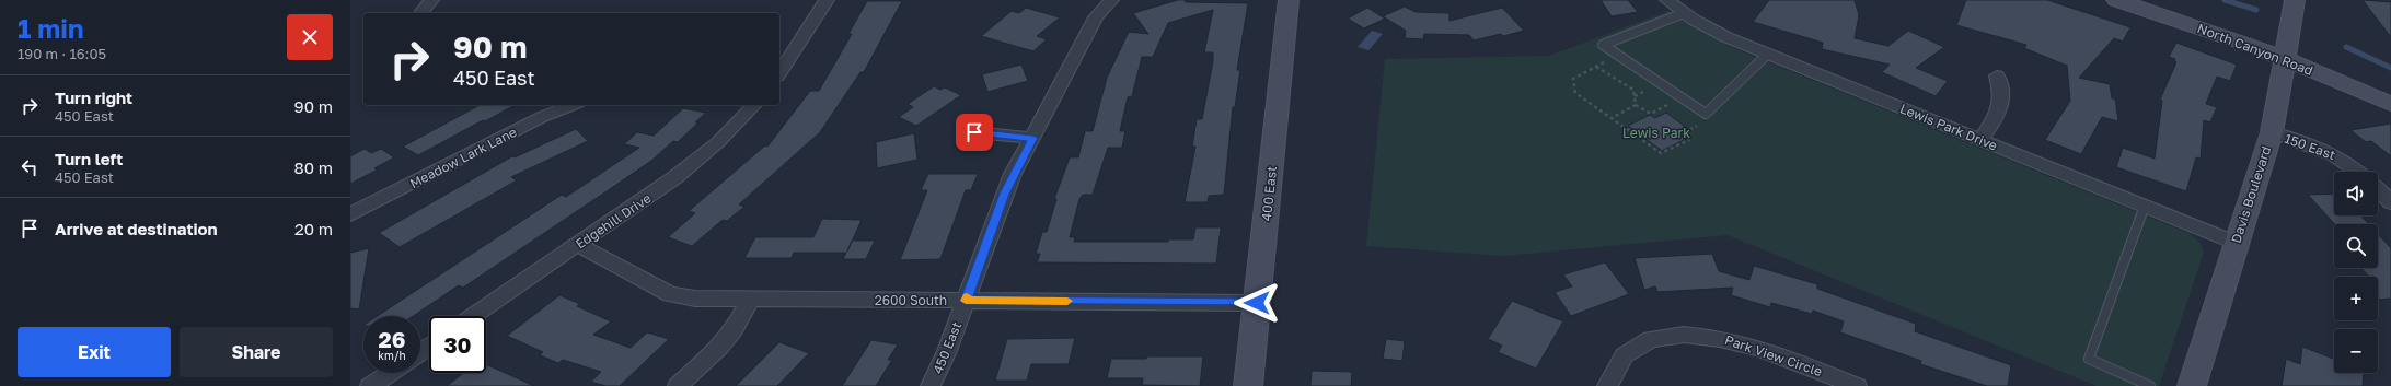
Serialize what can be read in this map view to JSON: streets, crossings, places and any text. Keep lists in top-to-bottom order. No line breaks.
{"streets":{"street":["North Canyon Road","Lewis Park Drive","150 East","Meadow Lark Lane","400 East","Davis Boulevard","Edgehill Drive","2600 South","450 East","Park View Circle"]},"crossings":[["North Canyon Road","Davis Boulevard"],["Lewis Park Drive","Davis Boulevard"],["150 East","Davis Boulevard"],["400 East","2600 South"],["Edgehill Drive","2600 South"],["2600 South","450 East"]],"parks":["Lewis Park"],"page":{"heading":["1 min","190 m · 16:05"],"turn":["90 m","450 East"],"list":[{"name":"Turn right","note":"450 East","value":"90 m"},{"name":"Turn left","note":"450 East","value":"80 m"},{"name":"Arrive at destination","value":"20 m"}],"map_buttons":["+","−"],"speed":"26 km/h","limit":"30","buttons":["Exit","Share"]}}
